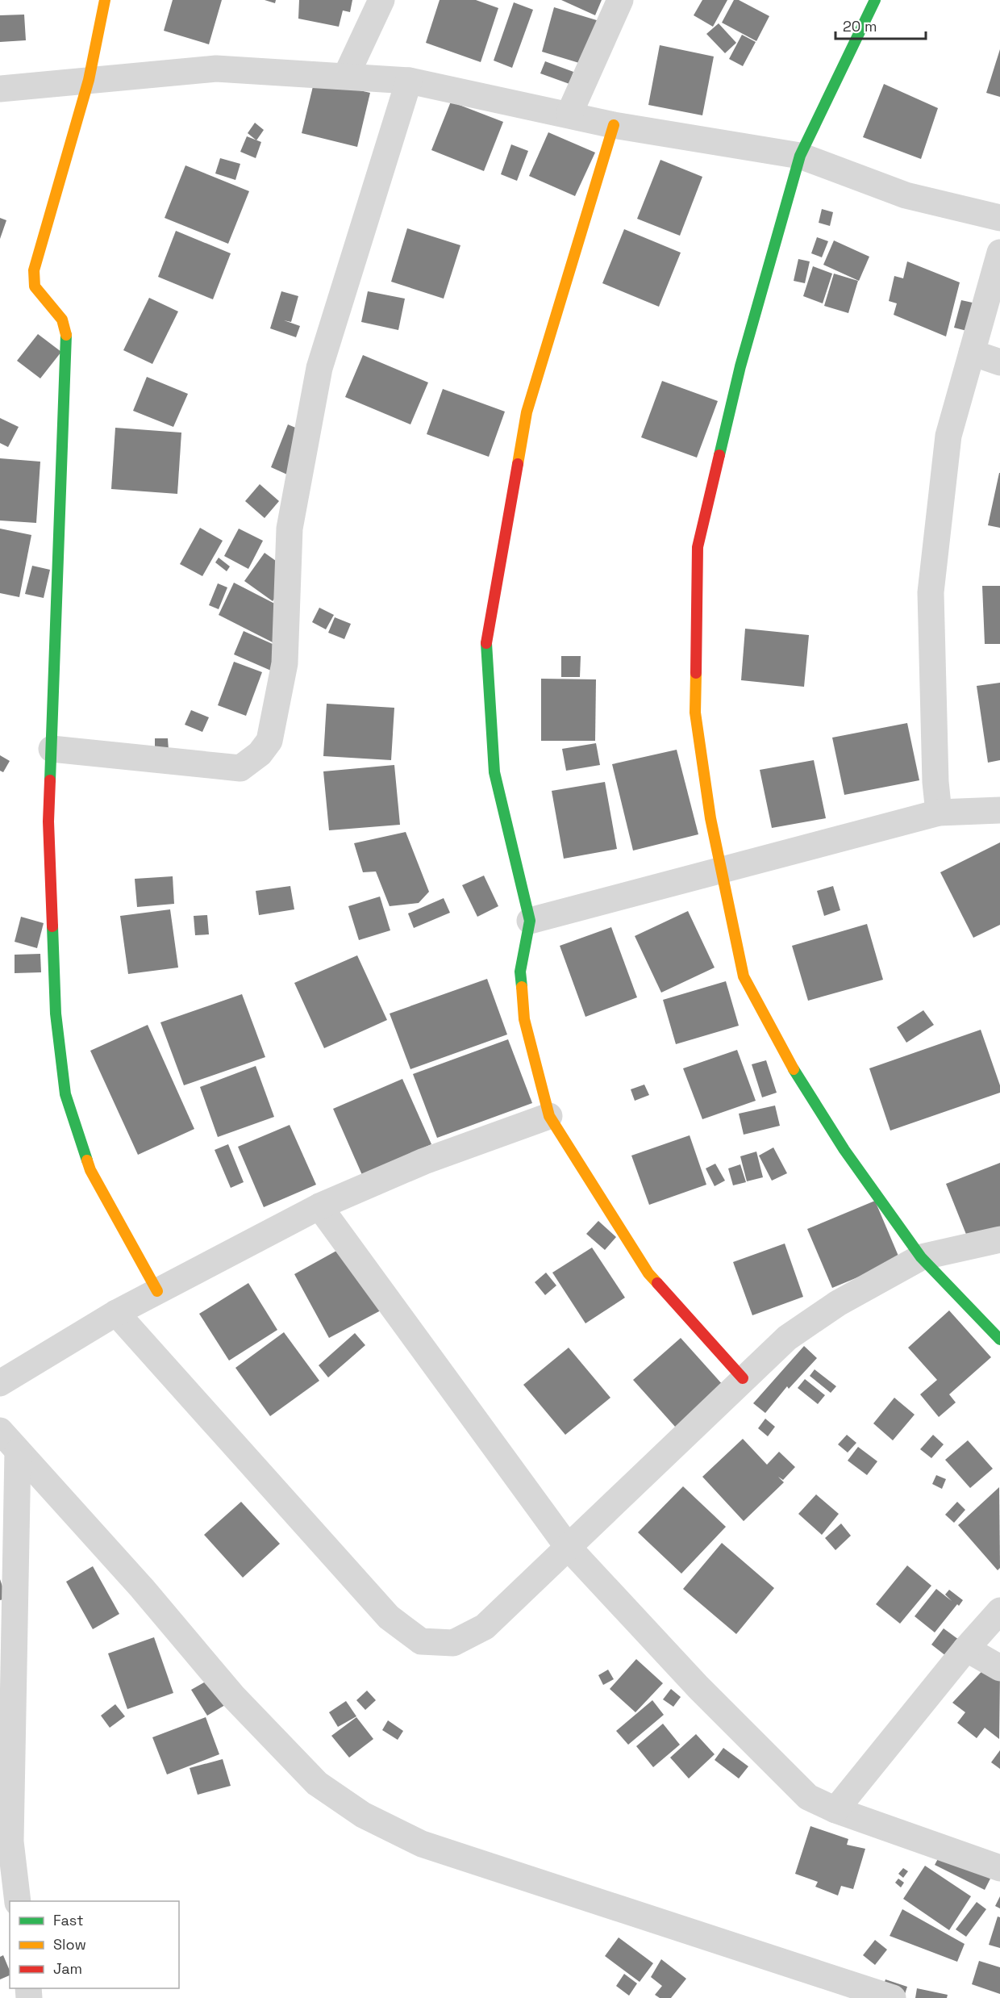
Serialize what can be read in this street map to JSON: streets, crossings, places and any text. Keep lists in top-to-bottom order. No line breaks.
{"legend":["Fast","Slow","Jam"],"scale_bar":"20 m"}
